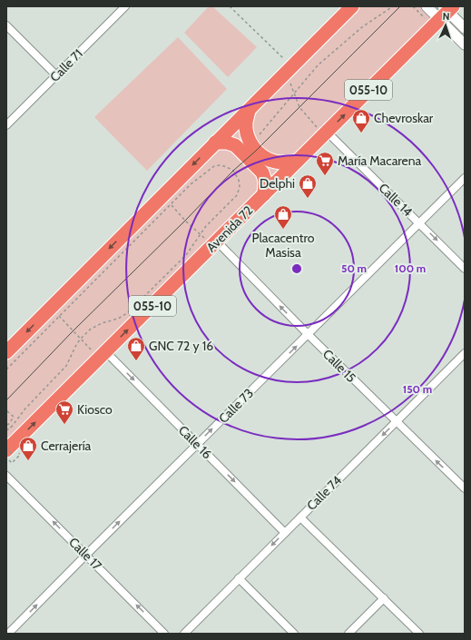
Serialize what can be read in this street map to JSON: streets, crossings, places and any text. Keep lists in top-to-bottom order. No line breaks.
{"streets":{"highway":["055-10","Avenida 72"],"street":["Calle 71","Calle 14","Calle 15","Calle 73","Calle 16","Calle 74","Calle 17"]},"crossings":[["Calle 14","Avenida 72"],["Calle 14","Calle 73"],["Avenida 72","Calle 15"],["Avenida 72","Calle 16"],["Calle 15","Calle 73"],["Calle 15","Calle 74"],["Calle 73","Calle 16"],["Calle 73","Calle 17"],["Calle 16","Calle 74"]],"one_way":["Calle 15","Calle 73","Calle 16","Calle 74","Calle 17"],"places":{"shop":["Chevroskar","Delphi","Placacentro Masisa","GNC 72 y 16","Cerrajería"],"supermarket":["María Macarena","Kiosco"]},"north":"top","rings":["50 m","100 m","150 m"]}
